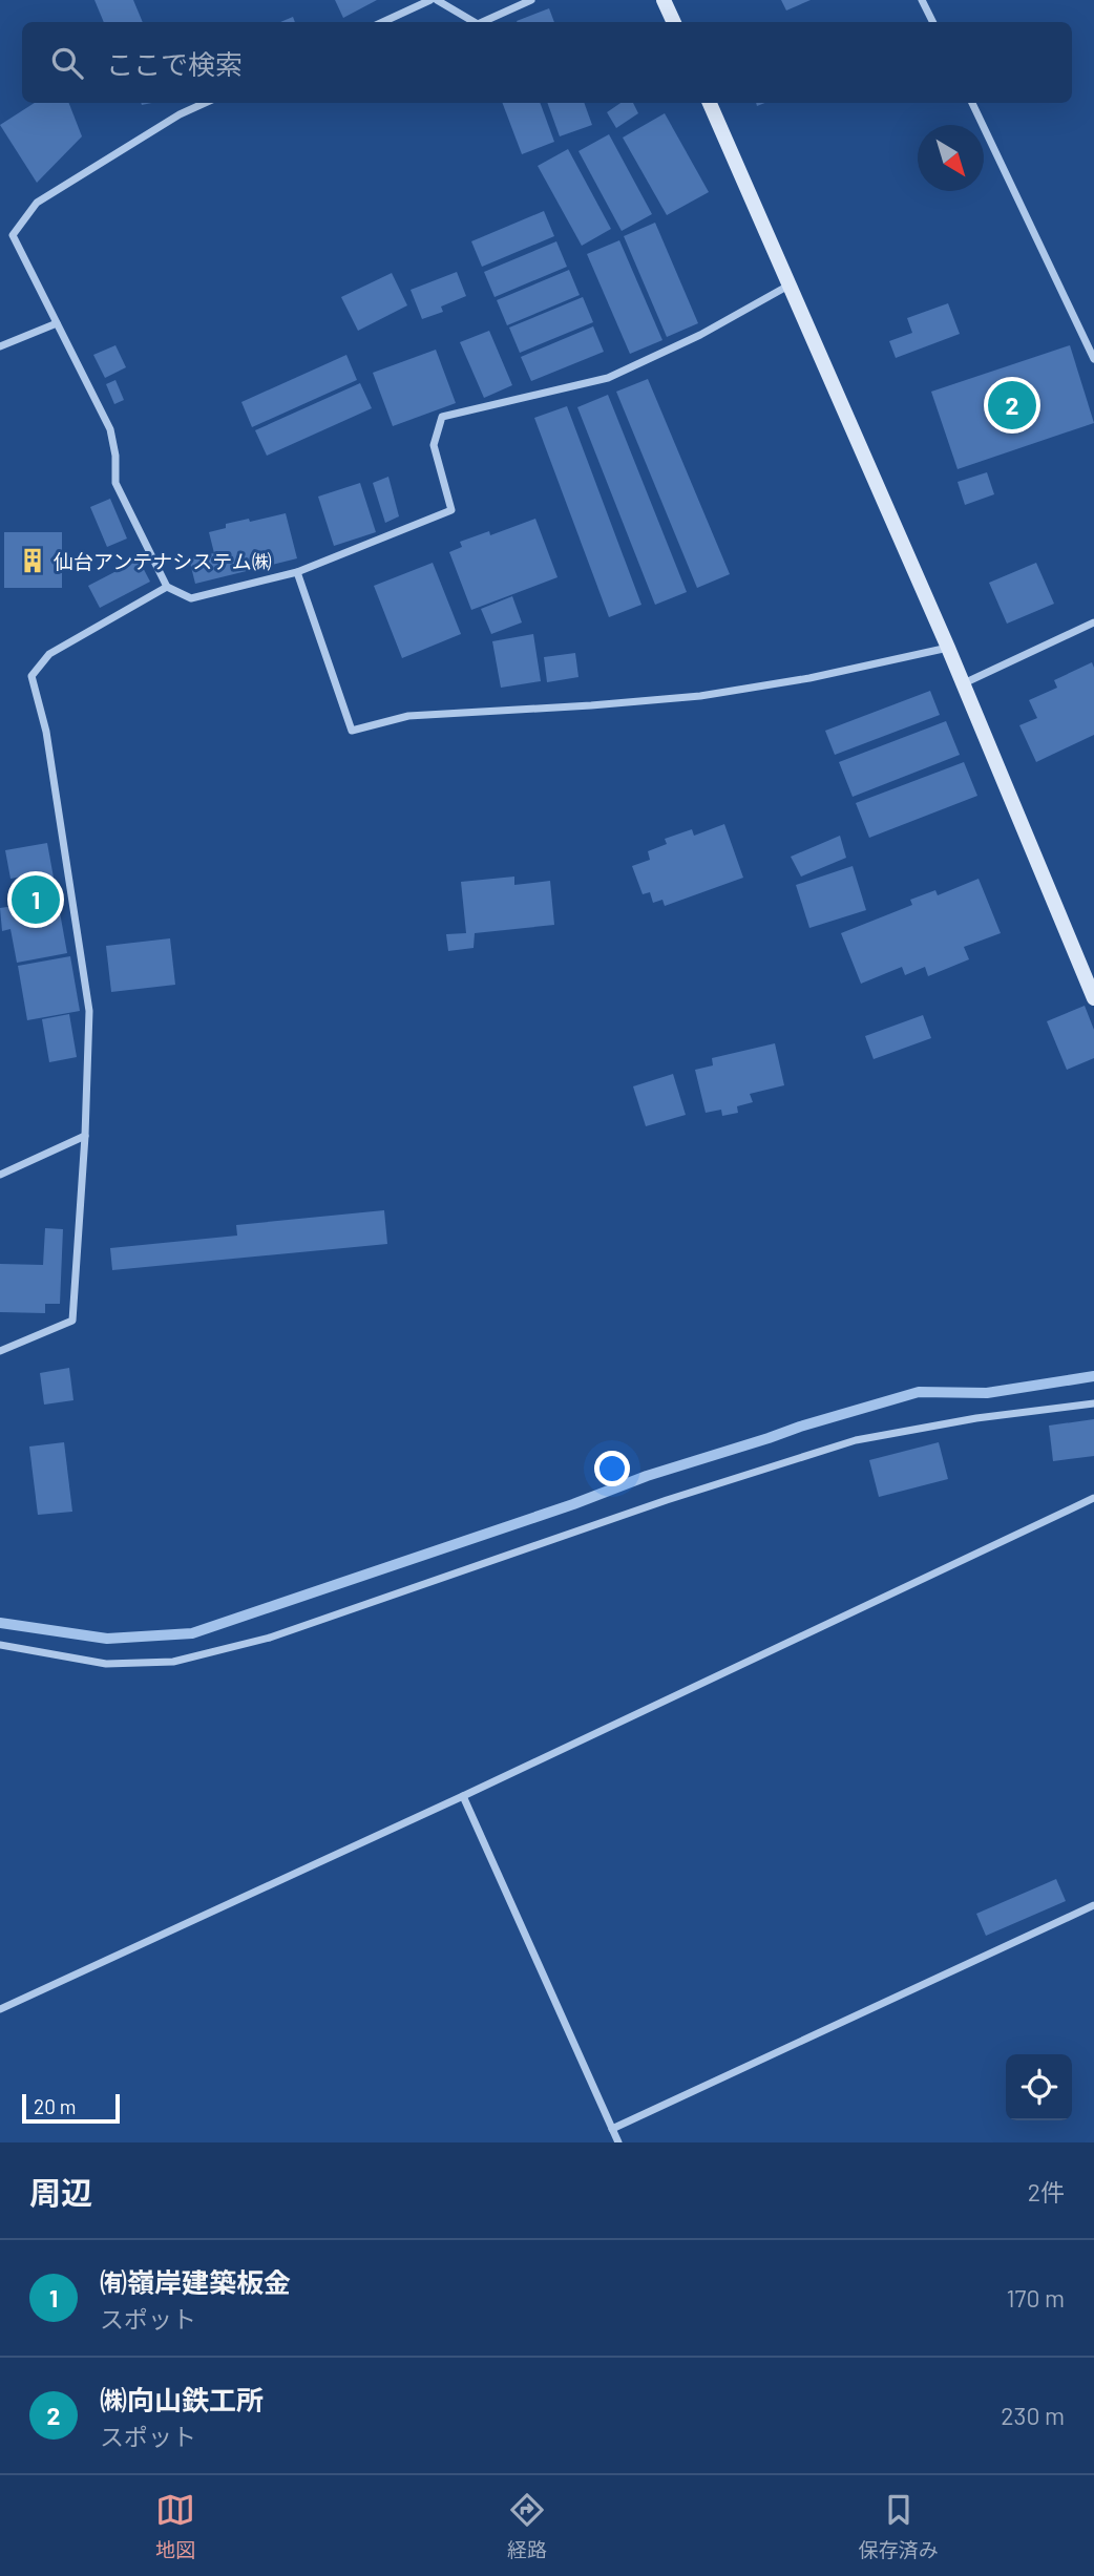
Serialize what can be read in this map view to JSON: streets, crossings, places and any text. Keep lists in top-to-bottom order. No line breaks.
{"places":{"building":["仙台アンテナシステム㈱"]},"scale_bar":"20 m","north":"bottom right","page":{"search":"ここで検索","pins":["2","1"],"scale":"20 m","heading":["周辺","2件"],"list":[{"mark":"1","name":"㈲嶺岸建築板金","note":"スポット","value":"170 m"},{"mark":"2","name":"㈱向山鉄工所","note":"スポット","value":"230 m"}],"nav":["地図","経路","保存済み"]}}
